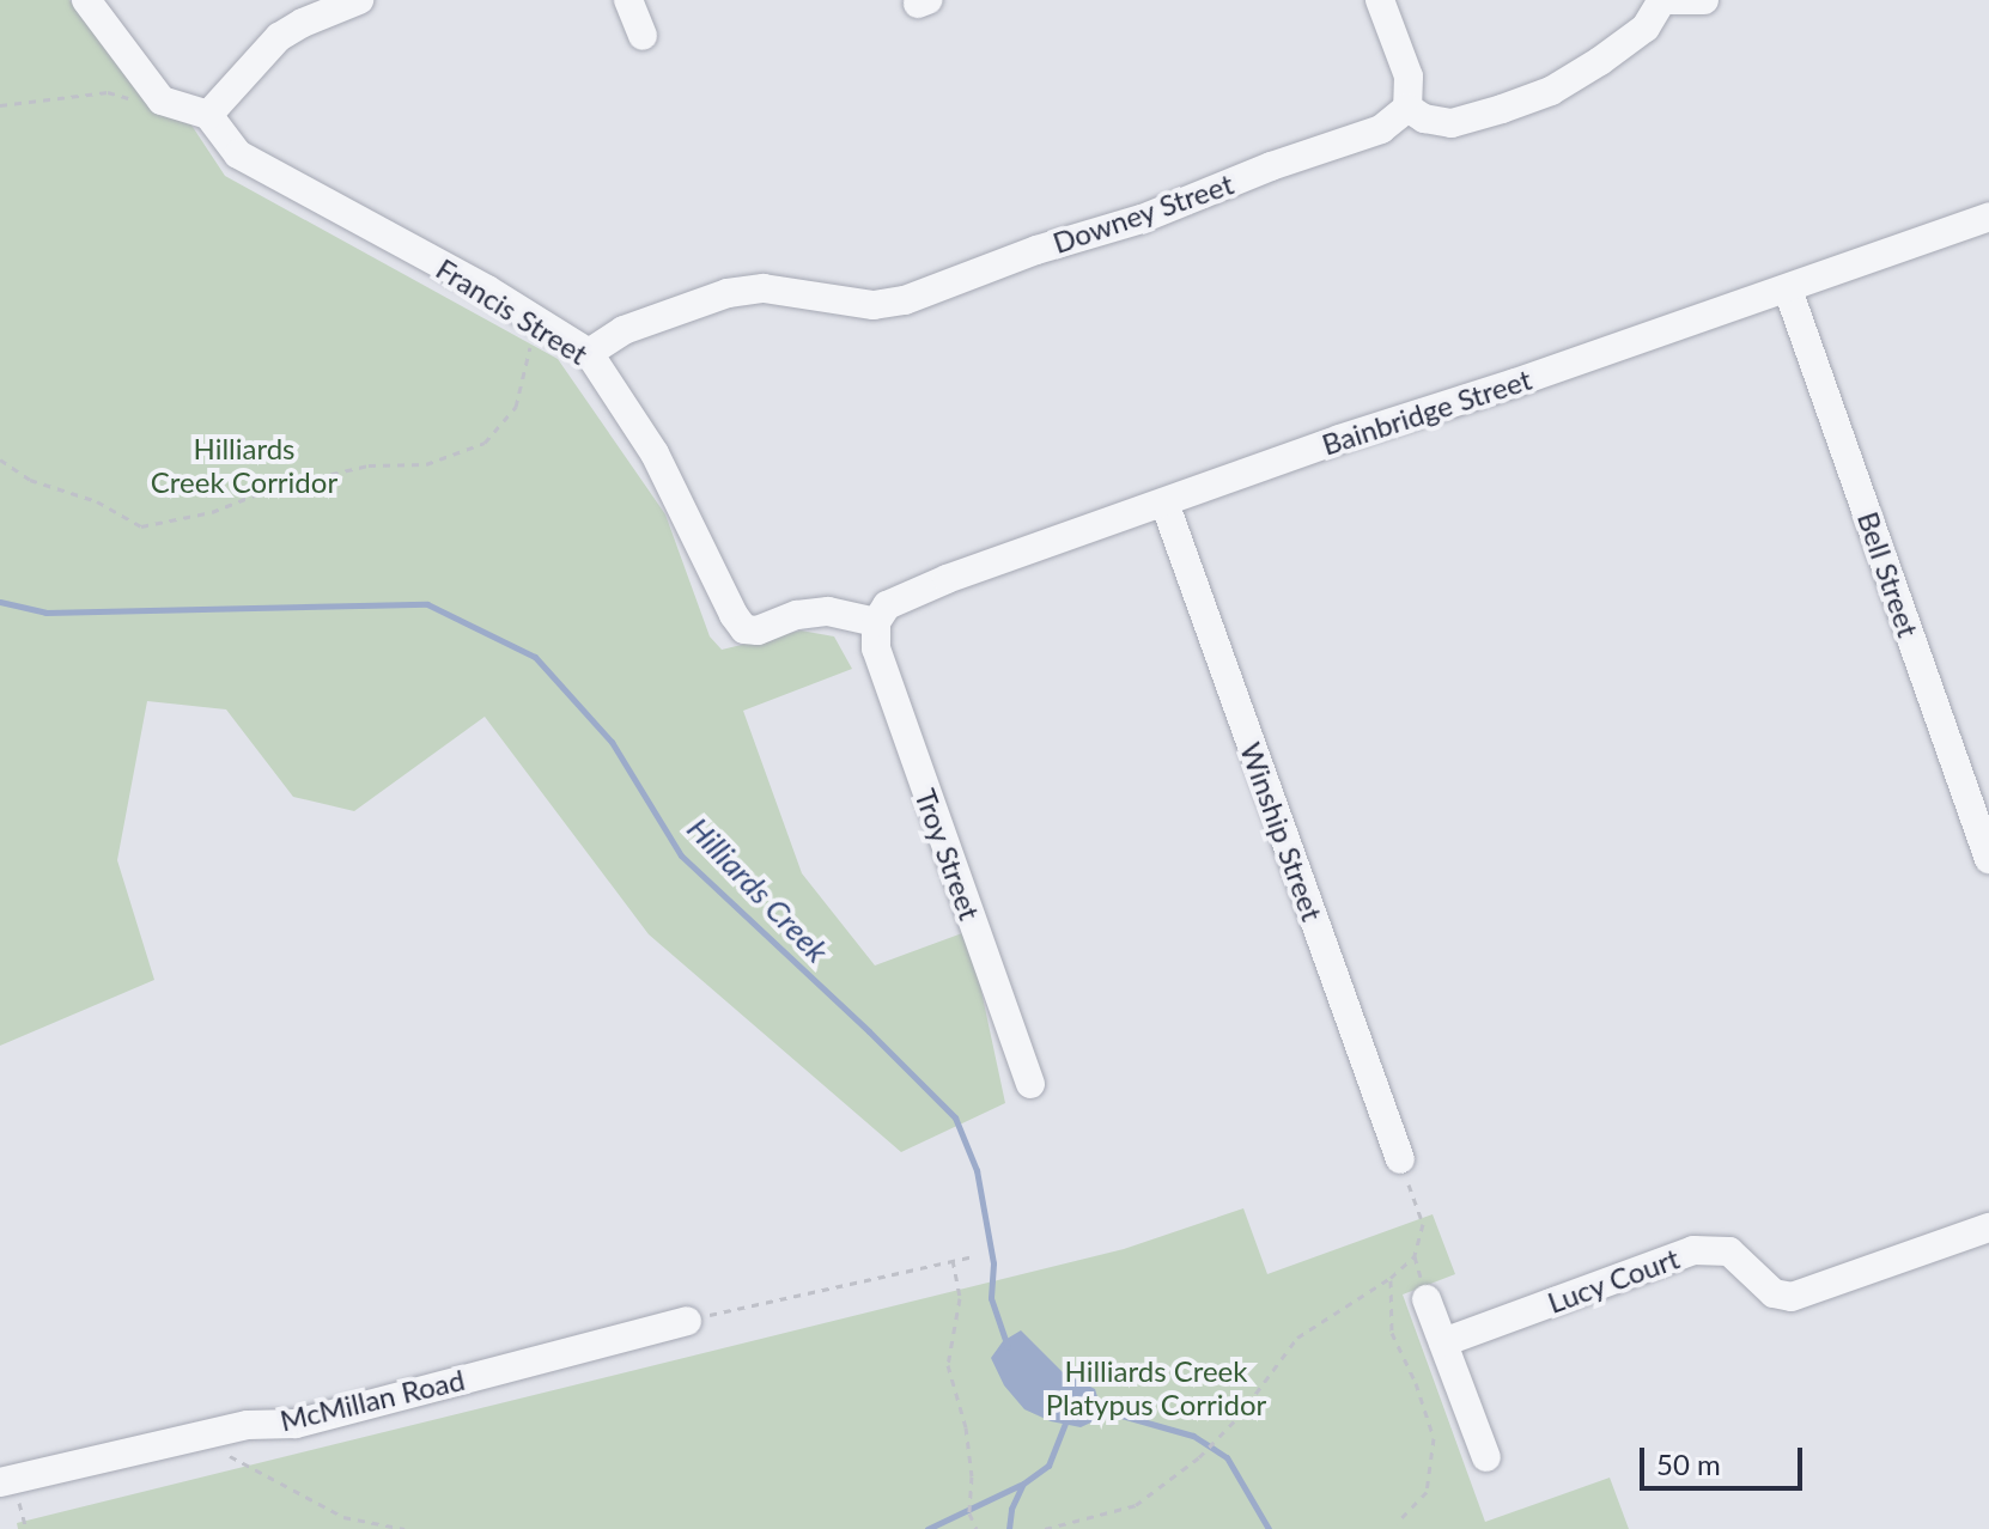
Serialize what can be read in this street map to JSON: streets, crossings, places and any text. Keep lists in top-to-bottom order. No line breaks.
{"streets":{"street":["Downey Street","Francis Street","Bainbridge Street","Bell Street","Winship Street","Troy Street","Lucy Court","McMillan Road"]},"crossings":[["Downey Street","Francis Street"],["Francis Street","Bainbridge Street"],["Francis Street","Troy Street"],["Bainbridge Street","Bell Street"],["Bainbridge Street","Winship Street"],["Bainbridge Street","Troy Street"]],"water":["Hilliards Creek"],"parks":["Hilliards Creek Corridor","Hilliards Creek Platypus Corridor"],"scale_bar":"50 m"}
